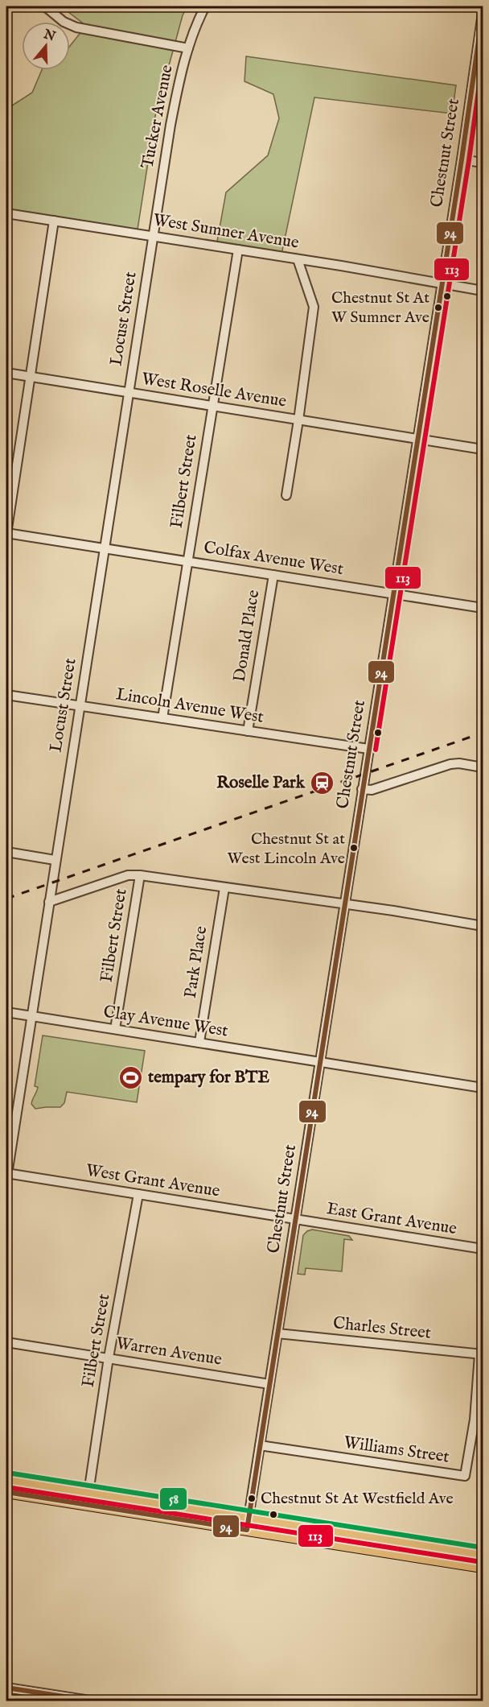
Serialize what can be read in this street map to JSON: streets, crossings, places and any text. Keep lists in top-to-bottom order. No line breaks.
{"streets":{"street":["Tucker Avenue","Chestnut Street","West Sumner Avenue","Locust Street","West Roselle Avenue","Filbert Street","Colfax Avenue West","Donald Place","Lincoln Avenue West","Park Place","Clay Avenue West","West Grant Avenue","East Grant Avenue","Charles Street","Warren Avenue","Williams Street"]},"crossings":[["Tucker Avenue","West Sumner Avenue"],["Tucker Avenue","Locust Street"],["Chestnut Street","West Sumner Avenue"],["Chestnut Street","West Roselle Avenue"],["Chestnut Street","Colfax Avenue West"],["Chestnut Street","Lincoln Avenue West"],["Chestnut Street","Clay Avenue West"],["Chestnut Street","West Grant Avenue"],["Chestnut Street","East Grant Avenue"],["Chestnut Street","Charles Street"],["Chestnut Street","Warren Avenue"],["Chestnut Street","Williams Street"],["West Sumner Avenue","Locust Street"],["West Sumner Avenue","Filbert Street"],["Locust Street","West Roselle Avenue"],["Locust Street","Colfax Avenue West"],["Locust Street","Lincoln Avenue West"],["Locust Street","Clay Avenue West"],["Locust Street","West Grant Avenue"],["West Roselle Avenue","Filbert Street"],["Filbert Street","Colfax Avenue West"],["Filbert Street","Lincoln Avenue West"],["Filbert Street","Clay Avenue West"],["Filbert Street","West Grant Avenue"],["Filbert Street","Warren Avenue"],["Colfax Avenue West","Donald Place"],["Donald Place","Lincoln Avenue West"],["Park Place","Clay Avenue West"],["West Grant Avenue","East Grant Avenue"],["Charles Street","Williams Street"]],"places":{"other":["Chestnut St At W Sumner Ave","Chestnut St at West Lincoln Ave","Chestnut St At Westfield Ave"],"station":["Roselle Park"],"sports":["tempary for BTE"]},"lines":["transit line 94","transit line 113","transit line 58"],"north":"top"}
